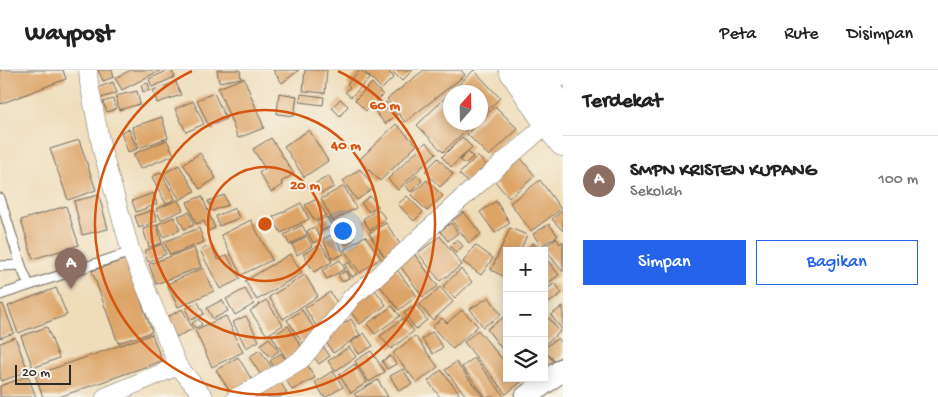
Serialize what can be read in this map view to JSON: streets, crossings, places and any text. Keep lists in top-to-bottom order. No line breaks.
{"scale_bar":"20 m","north":"top","page":{"header":"Waypost","nav":["Peta","Rute","Disimpan"],"heading":"Terdekat","list":[{"mark":"A","name":"SMPN KRISTEN KUPANG","note":"Sekolah","value":"100 m"}],"buttons":["Simpan","Bagikan"],"map_buttons":["+","−"],"pins":"A","scale":"20 m"},"rings":["60 m","40 m","20 m"]}
